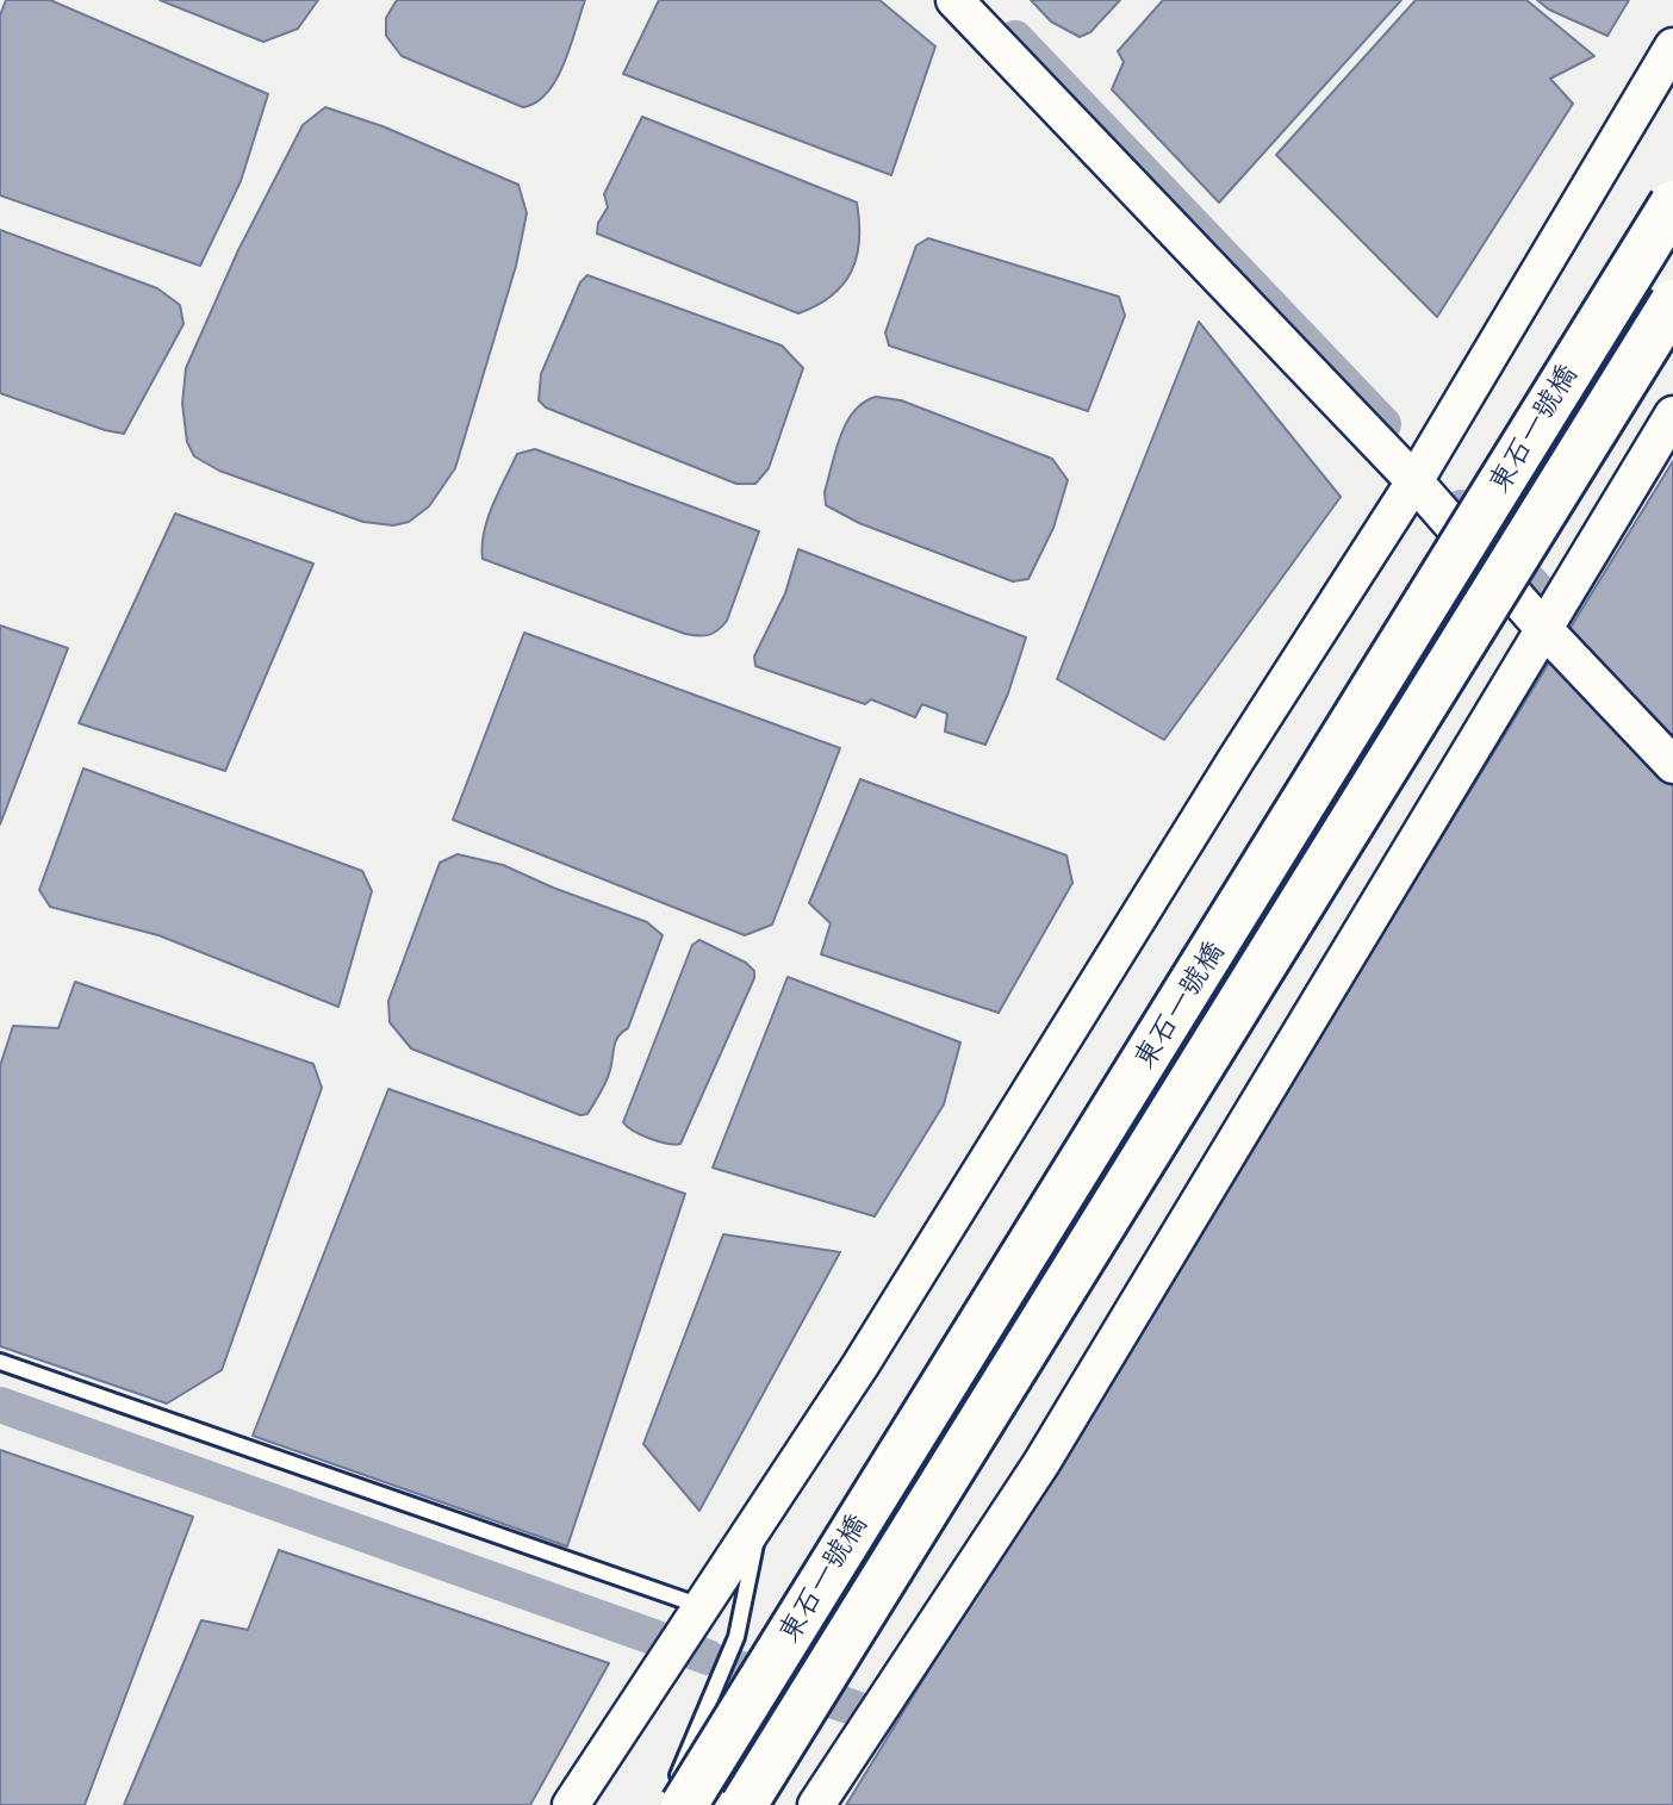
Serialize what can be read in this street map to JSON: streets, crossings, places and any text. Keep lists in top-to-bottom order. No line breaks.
{"streets":{"highway":["東石一號橋"]}}
